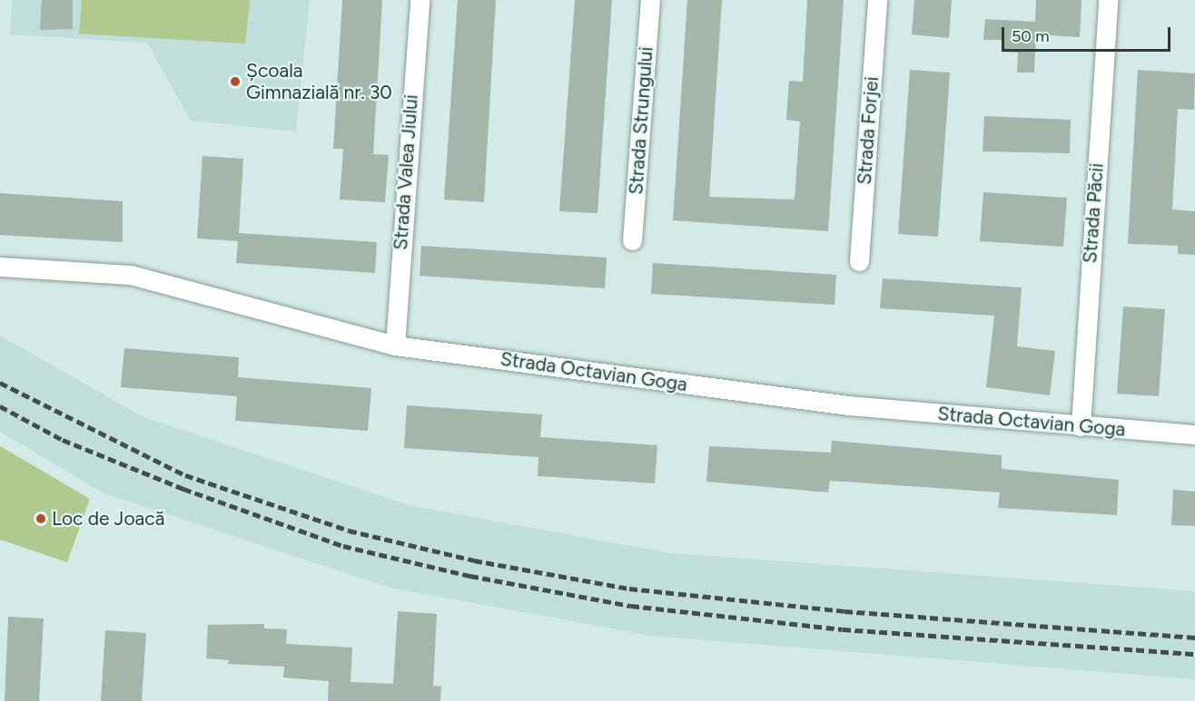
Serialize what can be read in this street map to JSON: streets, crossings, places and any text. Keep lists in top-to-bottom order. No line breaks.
{"streets":{"street":["Strada Strungului","Strada Forjei","Strada Valea Jiului","Strada Păcii","Strada Octavian Goga"]},"crossings":[["Strada Valea Jiului","Strada Octavian Goga"],["Strada Păcii","Strada Octavian Goga"]],"places":["Școala Gimnazială nr. 30","Loc de Joacă"],"scale_bar":"50 m"}
